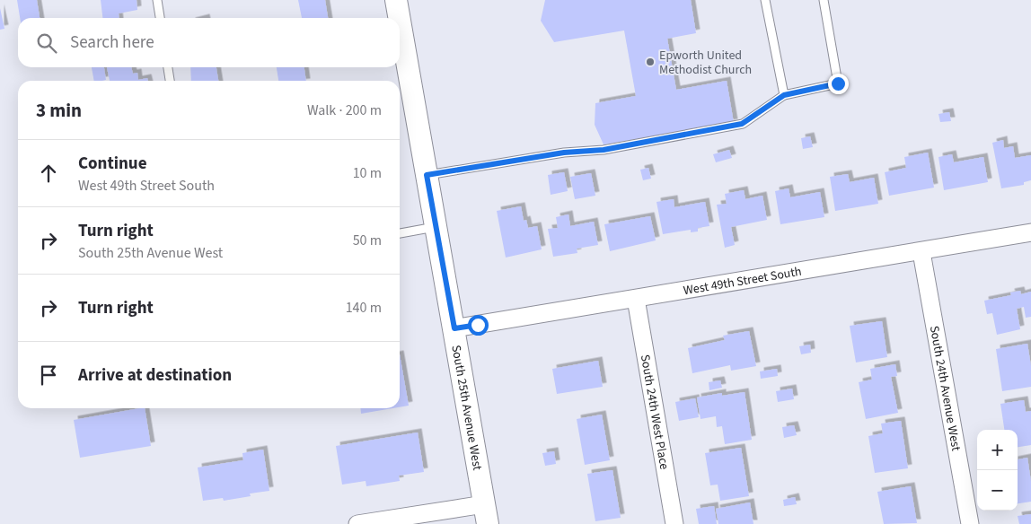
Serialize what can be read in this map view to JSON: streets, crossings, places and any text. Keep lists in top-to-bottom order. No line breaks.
{"streets":{"street":["West 49th Street South","South 24th Avenue West","South 25th Avenue West","South 24th West Place"]},"crossings":[["West 49th Street South","South 24th Avenue West"],["West 49th Street South","South 25th Avenue West"],["West 49th Street South","South 24th West Place"]],"places":["Epworth United Methodist Church"],"page":{"search":"Search here","heading":["3 min","Walk · 200 m"],"list":[["Continue","West 49th Street South","10 m"],["Turn right","South 25th Avenue West","50 m"],["Turn right","140 m"],"Arrive at destination"],"map_buttons":["+","−"]}}
